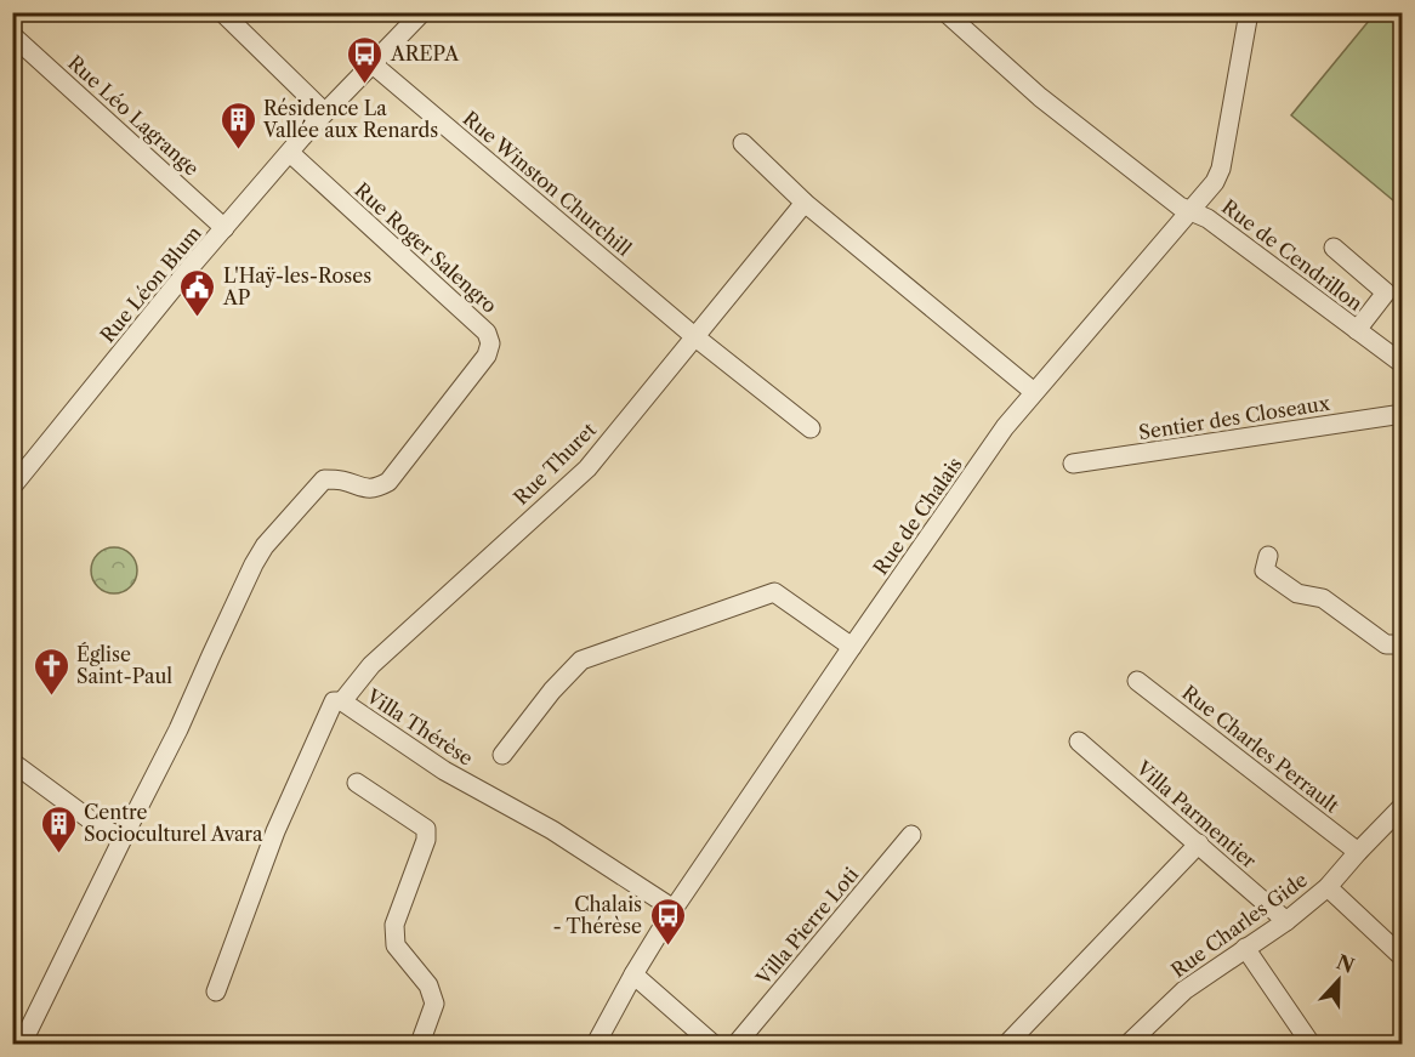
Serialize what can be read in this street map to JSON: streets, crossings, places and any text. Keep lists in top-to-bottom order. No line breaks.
{"streets":{"street":["Rue Léo Lagrange","Rue Winston Churchill","Rue Roger Salengro","Rue de Cendrillon","Rue Léon Blum","Sentier des Closeaux","Rue Thuret","Rue de Chalais","Villa Thérèse","Rue Charles Perrault","Villa Parmentier","Rue Charles Gide","Villa Pierre Loti"]},"crossings":[["Rue Léo Lagrange","Rue Léon Blum"],["Rue Winston Churchill","Rue Léon Blum"],["Rue Winston Churchill","Rue Thuret"],["Rue Roger Salengro","Rue Léon Blum"],["Rue de Cendrillon","Rue de Chalais"],["Rue Thuret","Villa Thérèse"],["Rue de Chalais","Villa Thérèse"],["Rue Charles Perrault","Rue Charles Gide"],["Villa Parmentier","Rue Charles Gide"]],"places":{"bus stop":["AREPA","Chalais - Thérèse"],"building":["Résidence La Vallée aux Renards","Centre Socioculturel Avara"],"public building":["L'Haÿ-les-Roses AP"],"church":["Église Saint-Paul"]},"north":"top"}
